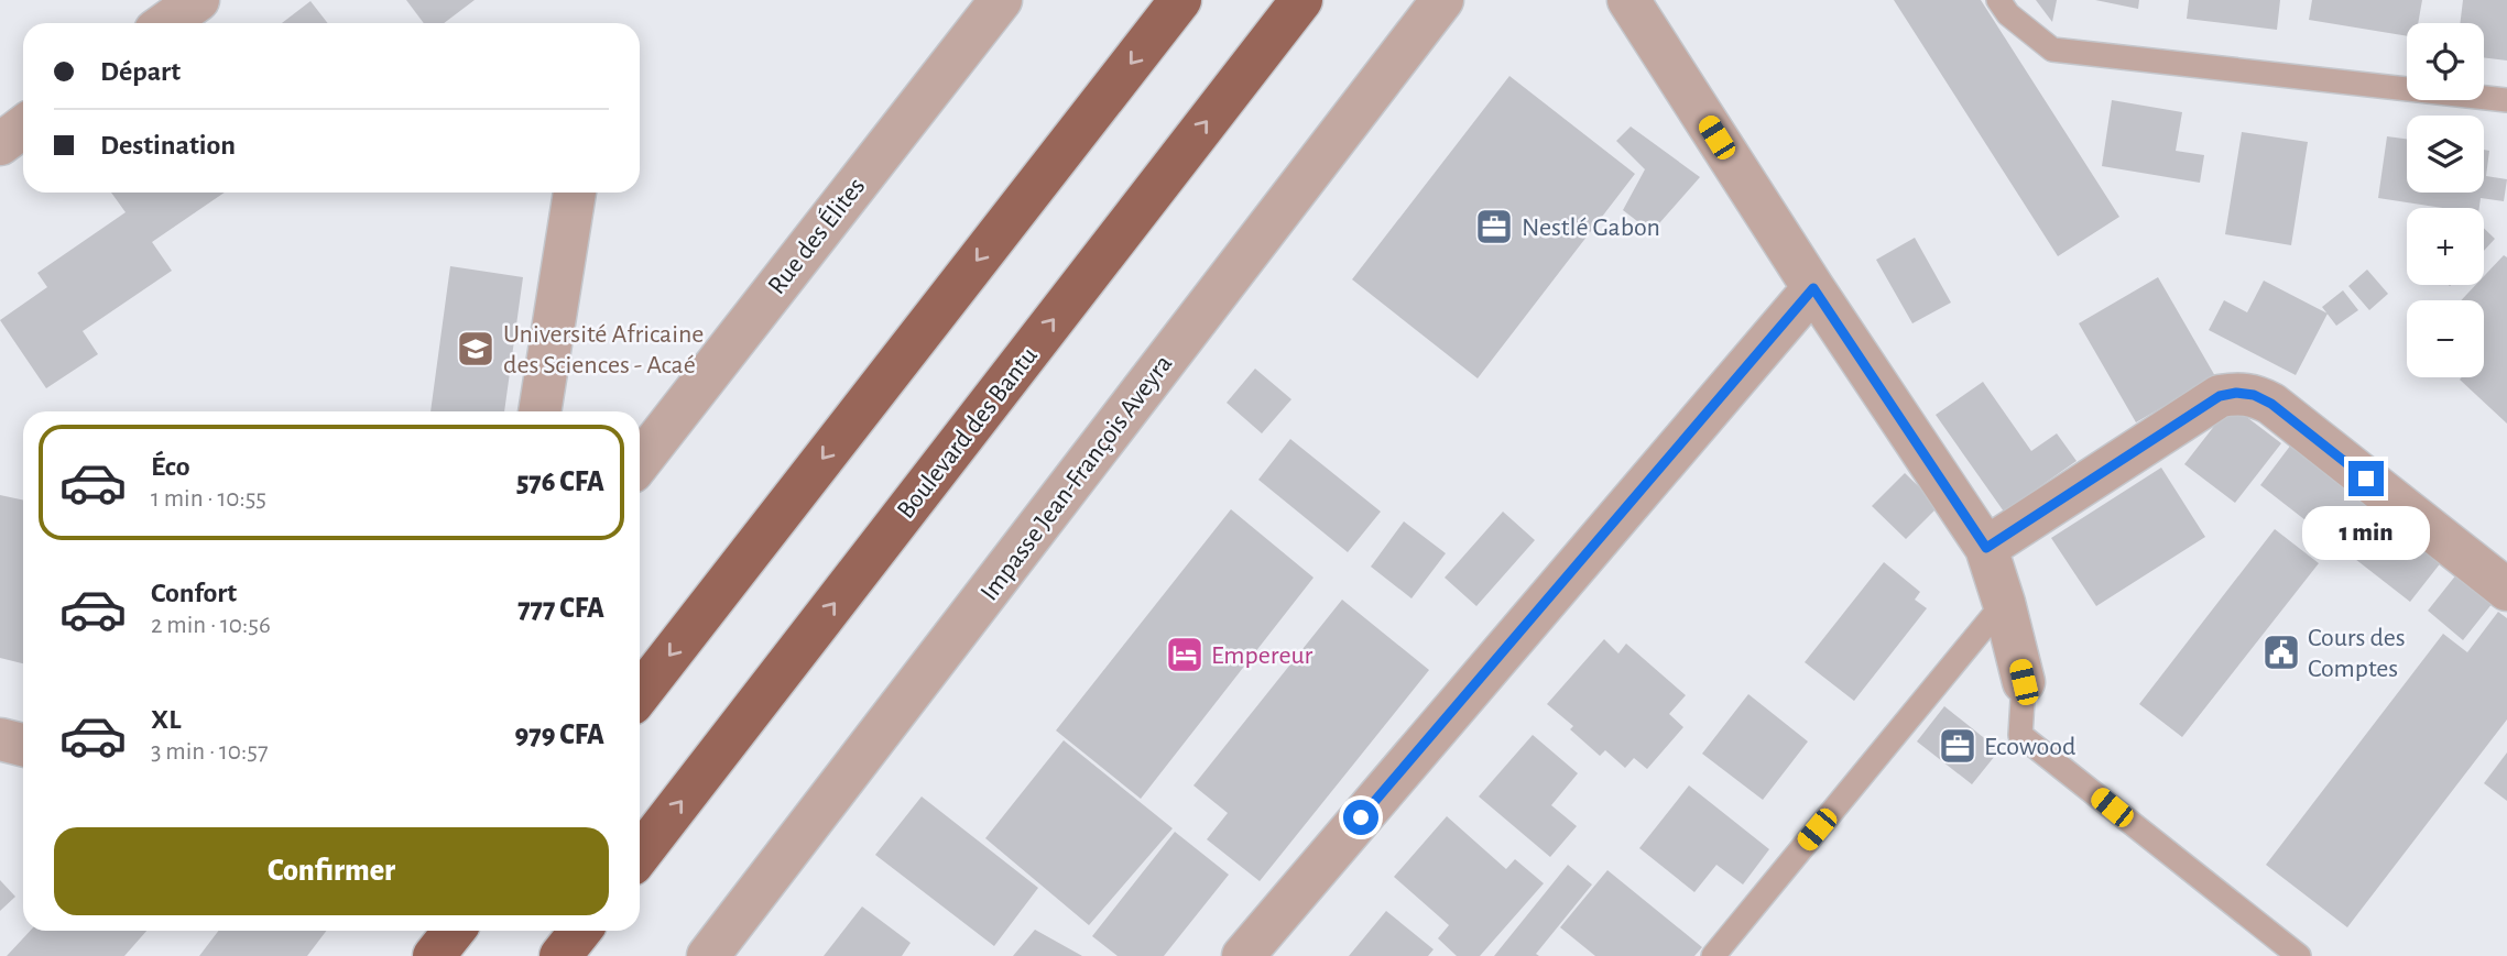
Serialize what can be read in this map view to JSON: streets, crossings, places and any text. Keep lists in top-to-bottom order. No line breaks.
{"streets":{"highway":["Boulevard des Bantu"],"street":["Rue des Élites","Impasse Jean-François Aveyra"]},"places":{"office":["Nestlé Gabon","Ecowood"],"school or university":["Université Africaine des Sciences - Acaé"],"public building":["Cours des Comptes"],"hotel":["Empereur"]},"page":{"map_buttons":["+","−"],"banner":["Départ","Destination"],"list":[{"name":"Éco","note":"1 min · 10:55","value":"576 CFA"},{"name":"Confort","note":"2 min · 10:56","value":"777 CFA"},{"name":"XL","note":"3 min · 10:57","value":"979 CFA"}],"bubble":"1 min","buttons":"Confirmer"}}
